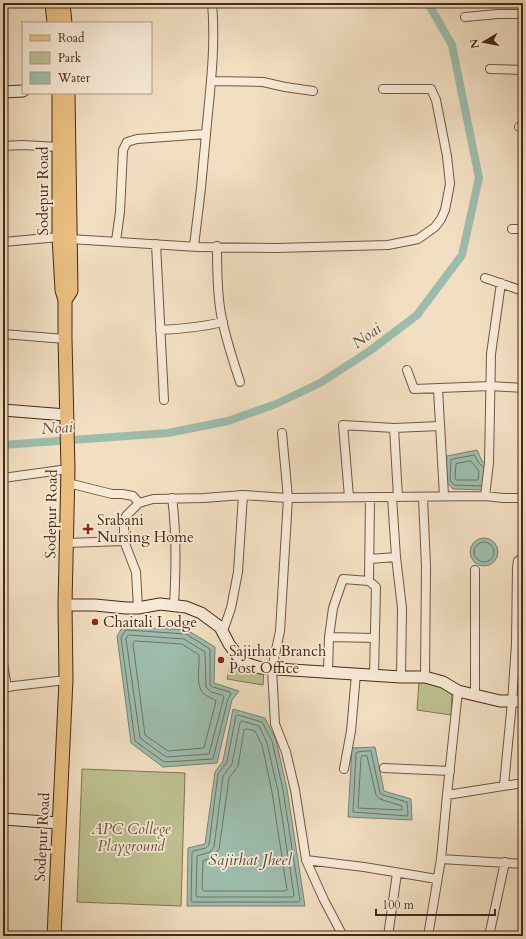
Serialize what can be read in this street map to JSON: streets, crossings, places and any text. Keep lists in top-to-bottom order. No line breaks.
{"streets":{"main road":["Sodepur Road"]},"water":["Noai","Sajirhat Jheel"],"parks":["APC College Playground"],"places":{"health":["Srabani Nursing Home"],"other":["Chaitali Lodge","Sajirhat Branch Post Office"]},"legend":["Road","Park","Water"],"scale_bar":"100 m","north":"left"}
